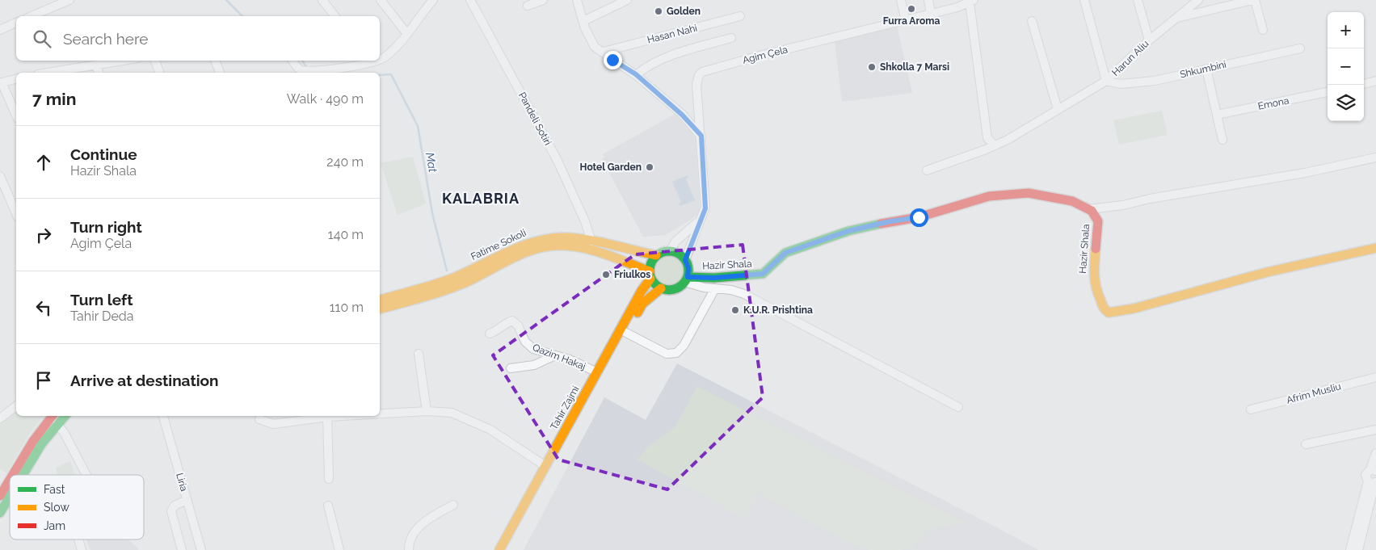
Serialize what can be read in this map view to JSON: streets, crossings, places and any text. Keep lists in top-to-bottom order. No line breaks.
{"streets":{"street":["Hasan Nahi","Agim Çela","Harun Aliu","Shkumbini","Emona","Pandeli Sotiri","Fatime Sokoli","Hazir Shala","Qazim Hakaj","Afrim Musliu","Tahir Zajmi","Liria"]},"crossings":[["Agim Çela","Fatime Sokoli"],["Agim Çela","Hazir Shala"],["Agim Çela","Tahir Zajmi"],["Harun Aliu","Shkumbini"],["Pandeli Sotiri","Fatime Sokoli"],["Fatime Sokoli","Hazir Shala"],["Fatime Sokoli","Tahir Zajmi"],["Hazir Shala","Tahir Zajmi"],["Qazim Hakaj","Tahir Zajmi"]],"districts":["KALABRIA"],"water":["Mat"],"places":["Furra Aroma","Golden","Shkolla 7 Marsi","Hotel Garden","Friulkos","K.U.R. Prishtina"],"legend":["Fast","Slow","Jam"],"page":{"map_buttons":["+","−"],"search":"Search here","heading":["7 min","Walk · 490 m"],"list":[["Continue","Hazir Shala","240 m"],["Turn right","Agim Çela","140 m"],["Turn left","Tahir Deda","110 m"],"Arrive at destination"]}}
